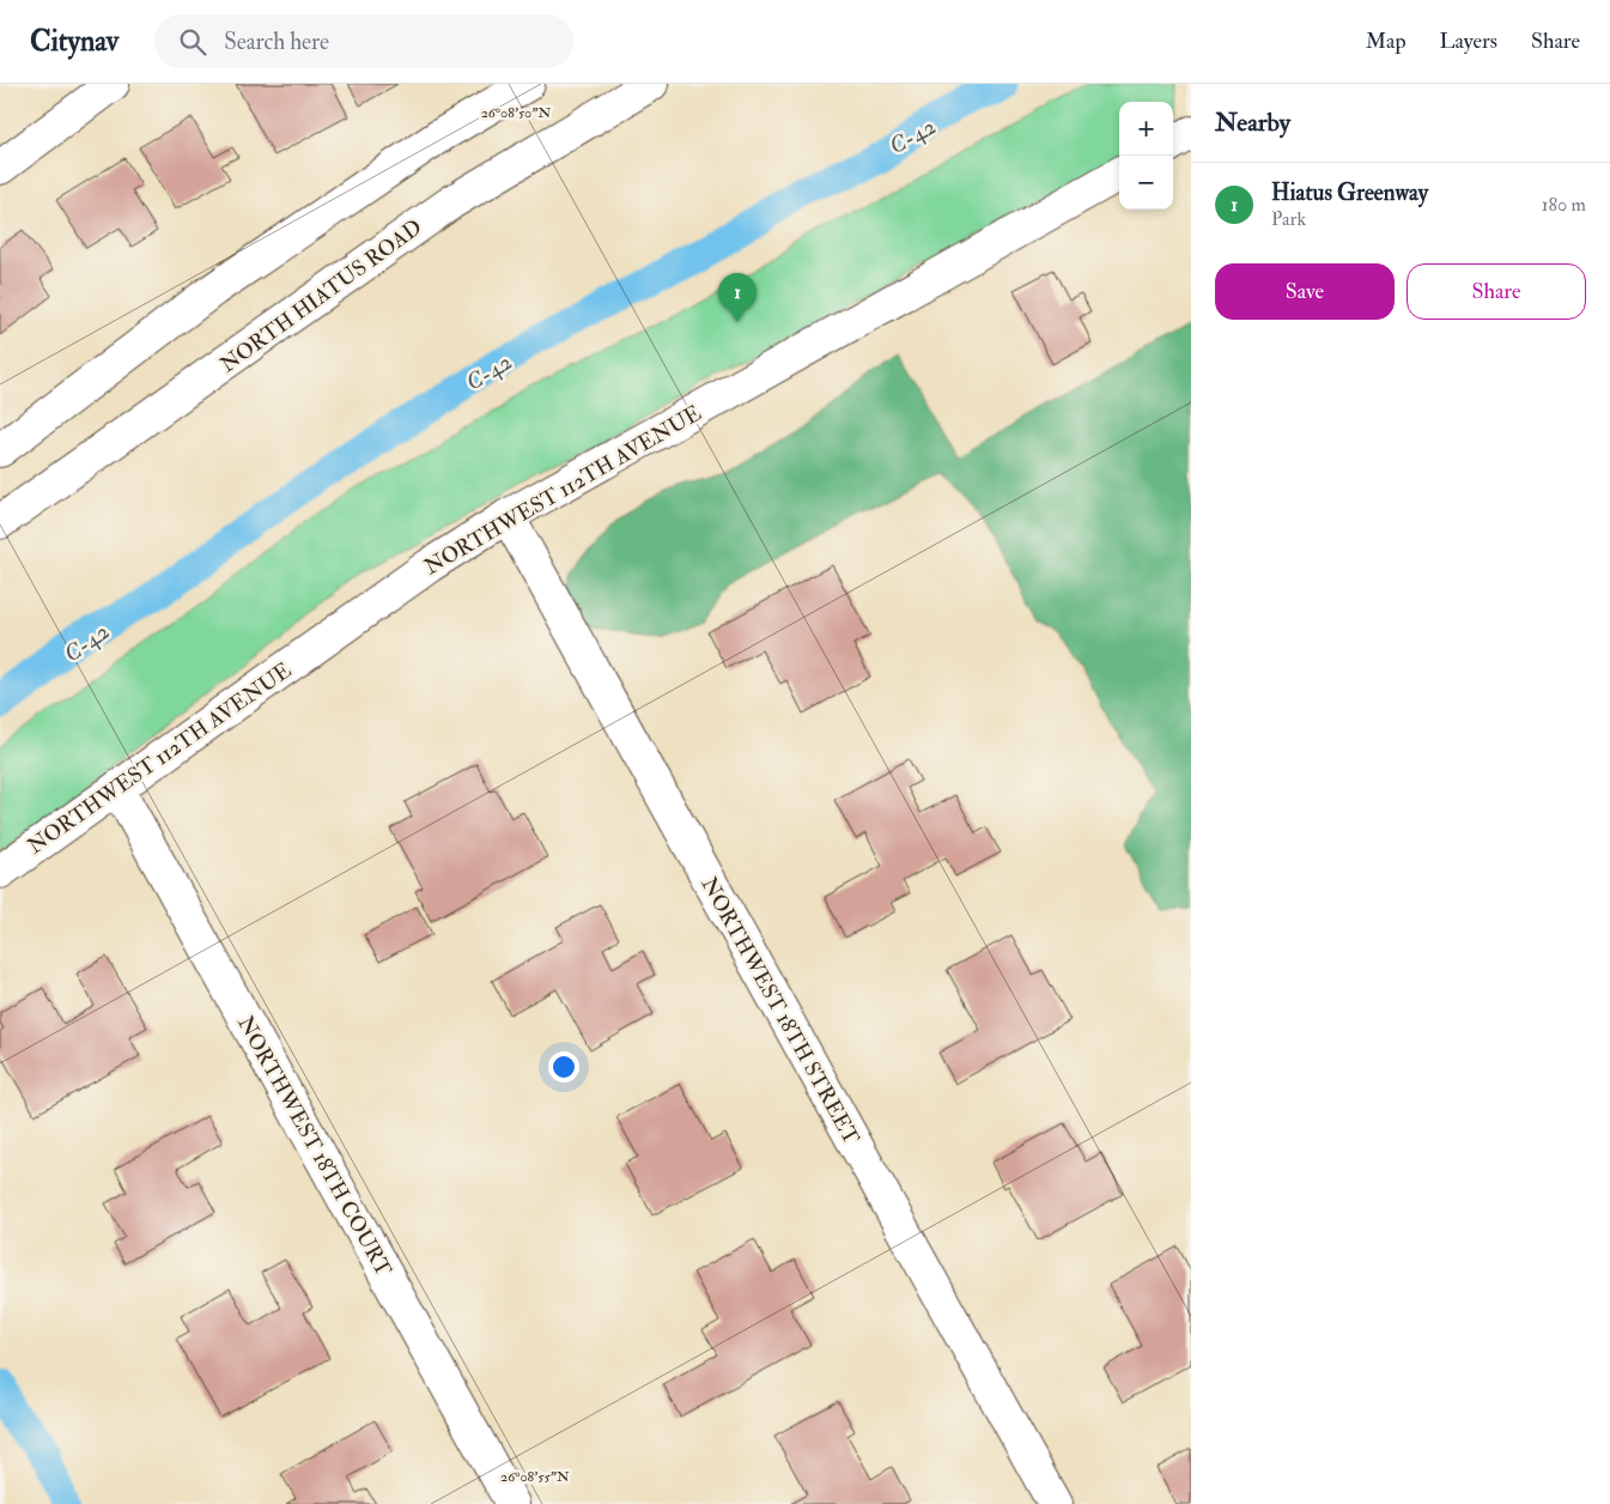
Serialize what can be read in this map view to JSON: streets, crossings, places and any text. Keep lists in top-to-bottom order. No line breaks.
{"streets":{"street":["NORTH HIATUS ROAD","NORTHWEST 112TH AVENUE","NORTHWEST 18TH STREET","NORTHWEST 18TH COURT"]},"crossings":[["NORTHWEST 112TH AVENUE","NORTHWEST 18TH STREET"],["NORTHWEST 112TH AVENUE","NORTHWEST 18TH COURT"]],"water":["C-42"],"page":{"header":"Citynav","search":"Search here","nav":["Map","Layers","Share"],"heading":"Nearby","map_buttons":["+","−"],"list":[{"mark":"1","name":"Hiatus Greenway","note":"Park","value":"180 m"}],"buttons":["Save","Share"],"pins":"1"},"coordinates":["26°08'50\"N","26°08'55\"N"]}
